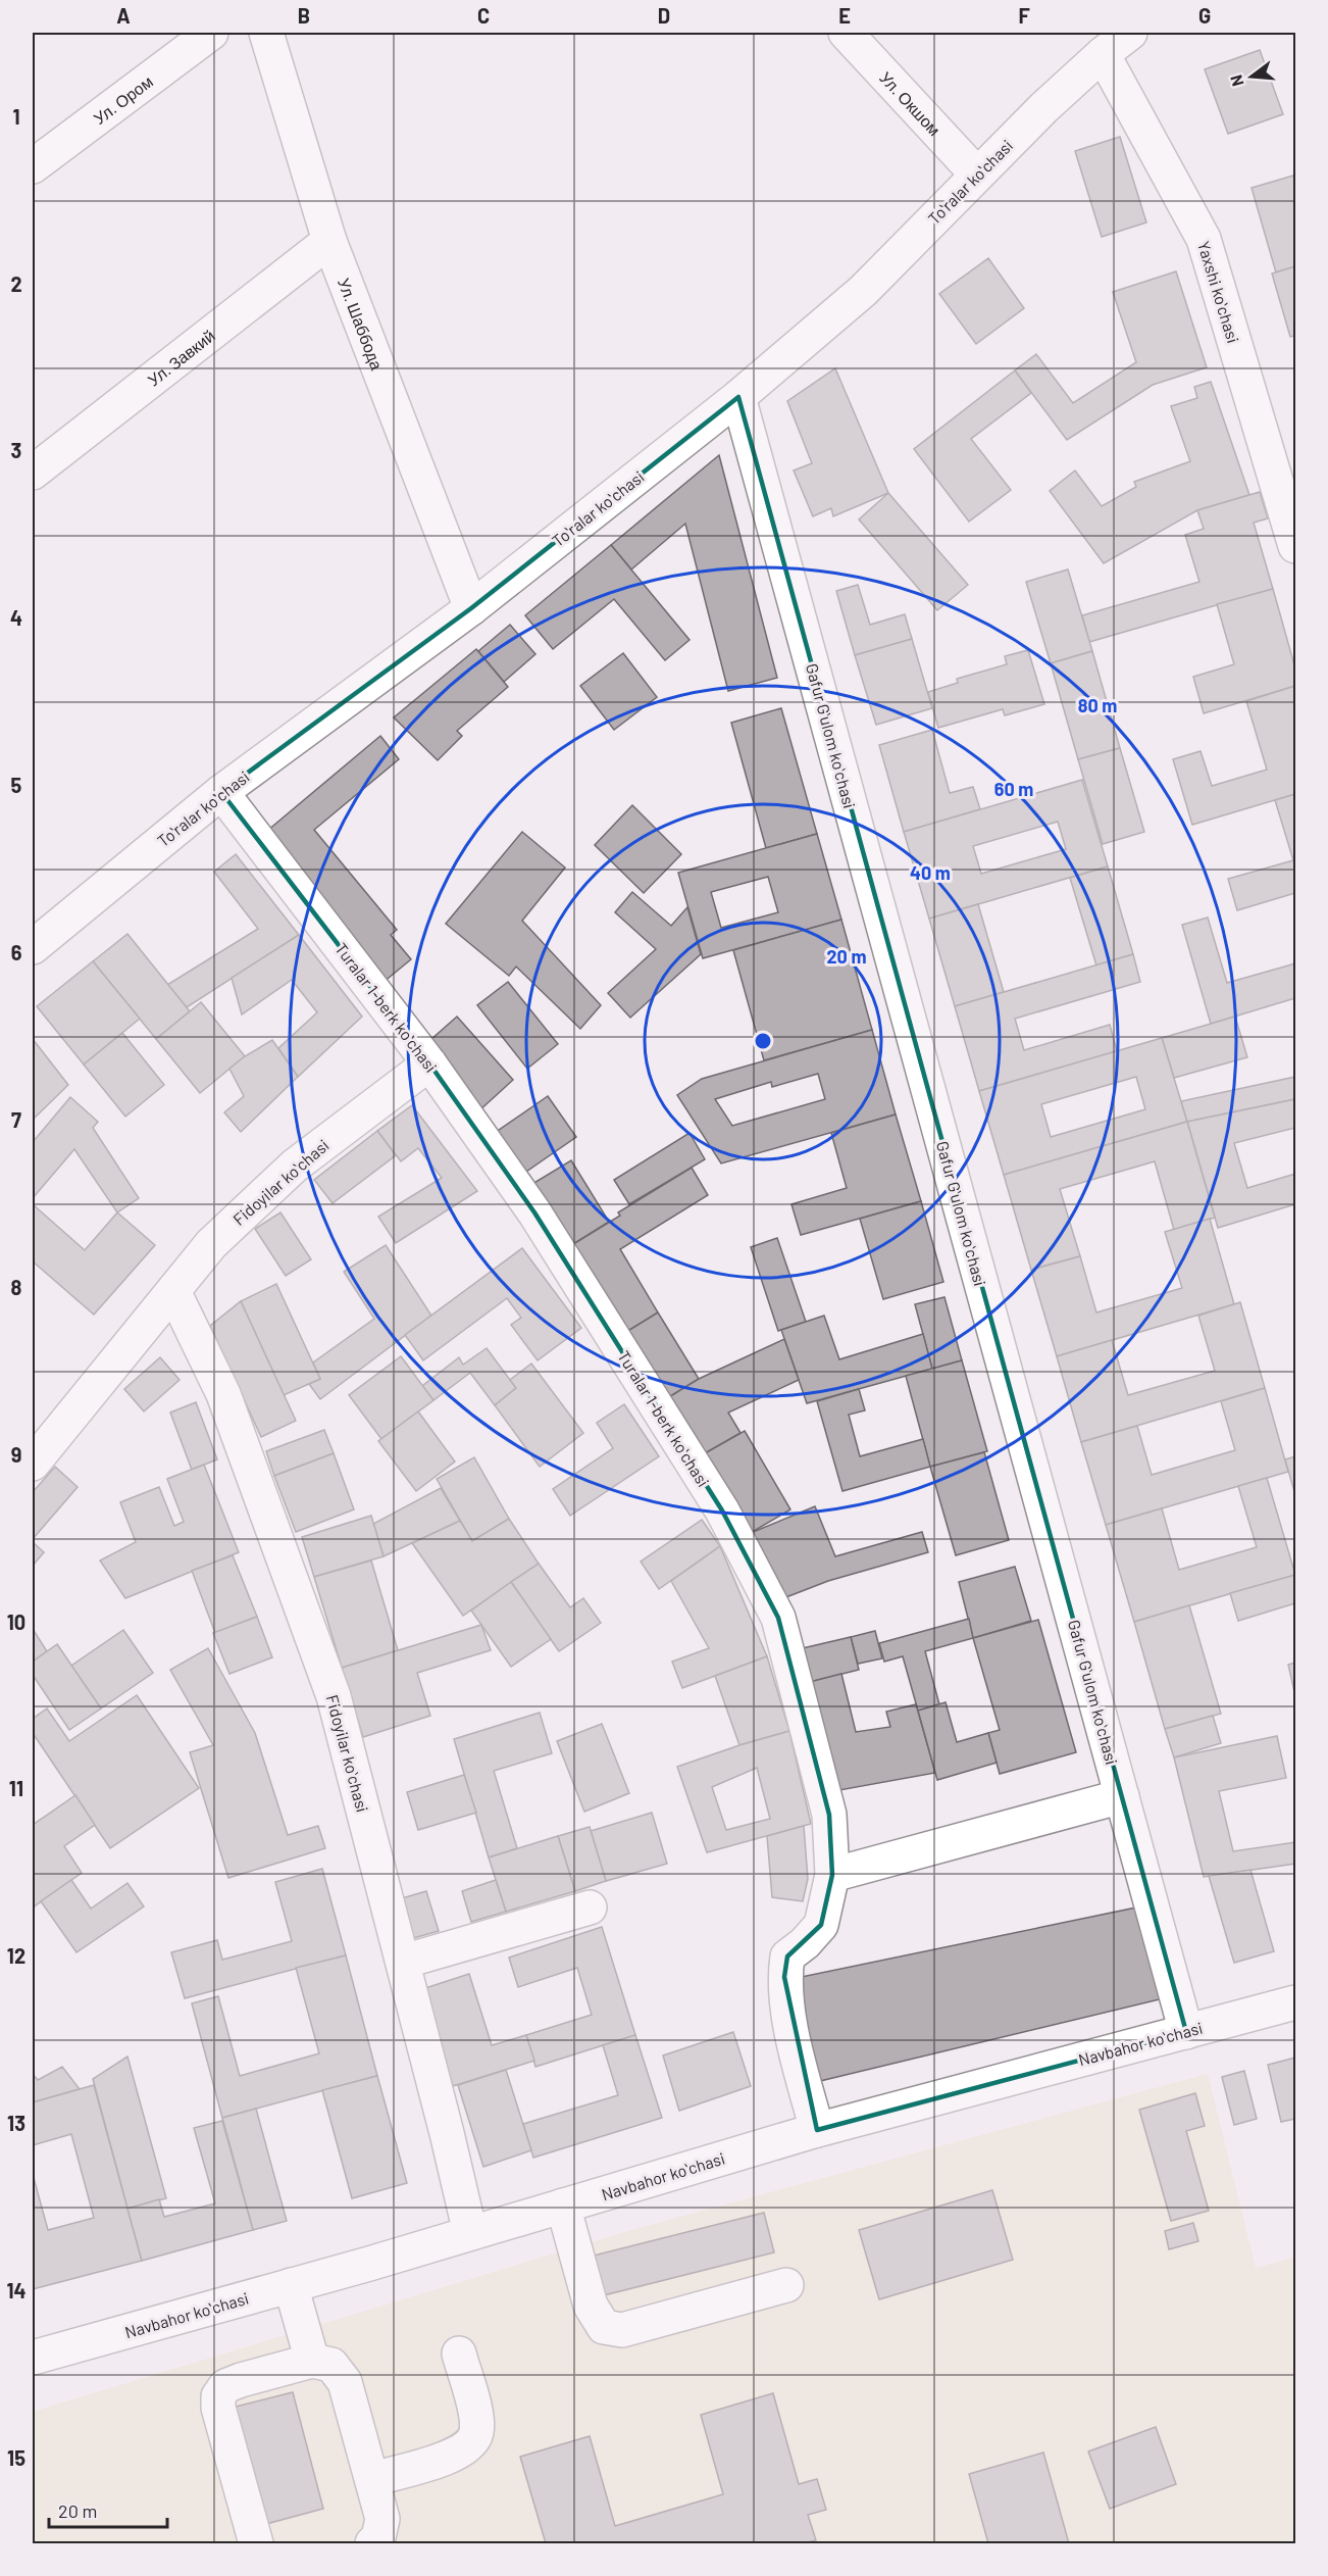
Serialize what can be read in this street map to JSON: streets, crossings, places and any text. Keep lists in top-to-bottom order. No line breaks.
{"streets":{"street":["Ул. Ором","Ул. Окшом","Toʻralar koʻchasi","Yaxshi koʻchasi","Ул. Шаббода","Ул. Завкий","Gafur Gʻulom koʻchasi","Turalar 1-berk koʻchasi","Fidoyilar koʻchasi","Navbahor koʻchasi"]},"crossings":[["Ул. Окшом","Toʻralar koʻchasi"],["Toʻralar koʻchasi","Yaxshi koʻchasi"],["Toʻralar koʻchasi","Ул. Шаббода"],["Toʻralar koʻchasi","Gafur Gʻulom koʻchasi"],["Toʻralar koʻchasi","Turalar 1-berk koʻchasi"],["Ул. Шаббода","Ул. Завкий"],["Gafur Gʻulom koʻchasi","Navbahor koʻchasi"],["Turalar 1-berk koʻchasi","Fidoyilar koʻchasi"],["Turalar 1-berk koʻchasi","Navbahor koʻchasi"],["Fidoyilar koʻchasi","Navbahor koʻchasi"]],"scale_bar":"20 m","north":"left","grid":{"columns":["A","B","C","D","E","F","G"],"rows":["1","2","3","4","5","6","7","8","9","10","11","12","13","14","15"]},"rings":["80 m","60 m","40 m","20 m"]}
